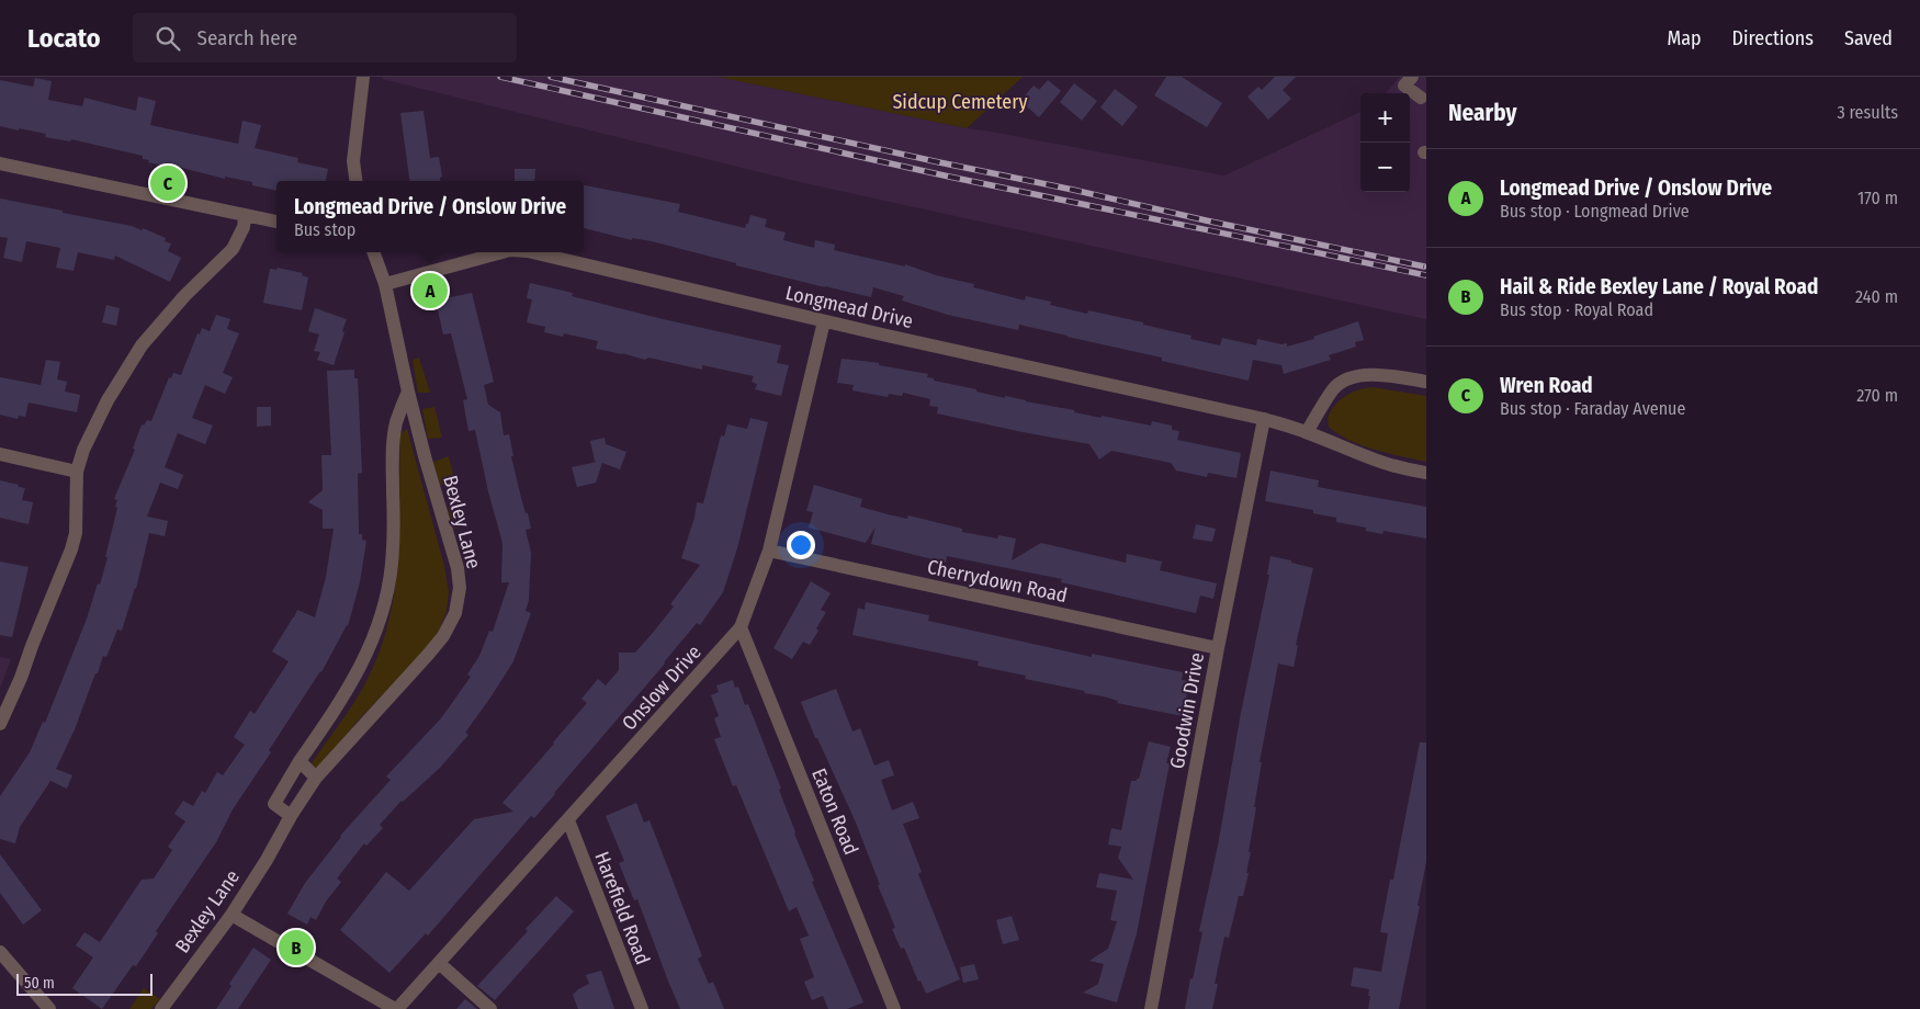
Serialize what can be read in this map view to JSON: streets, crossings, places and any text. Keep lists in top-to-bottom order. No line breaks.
{"streets":{"street":["Longmead Drive","Bexley Lane","Cherrydown Road","Onslow Drive","Goodwin Drive","Eaton Road","Harefield Road"]},"crossings":[["Longmead Drive","Bexley Lane"],["Longmead Drive","Onslow Drive"],["Longmead Drive","Goodwin Drive"],["Cherrydown Road","Onslow Drive"],["Cherrydown Road","Goodwin Drive"],["Onslow Drive","Eaton Road"],["Onslow Drive","Harefield Road"]],"parks":["Sidcup Cemetery"],"scale_bar":"50 m","page":{"header":"Locato","search":"Search here","nav":["Map","Directions","Saved"],"heading":["Nearby","3 results"],"map_buttons":["+","−"],"list":[{"mark":"A","name":"Longmead Drive / Onslow Drive","note":"Bus stop · Longmead Drive","value":"170 m"},{"mark":"B","name":"Hail & Ride Bexley Lane / Royal Road","note":"Bus stop · Royal Road","value":"240 m"},{"mark":"C","name":"Wren Road","note":"Bus stop · Faraday Avenue","value":"270 m"}],"pins":["C","A","B"],"popup":["Longmead Drive / Onslow Drive","Bus stop"],"scale":"50 m"}}
